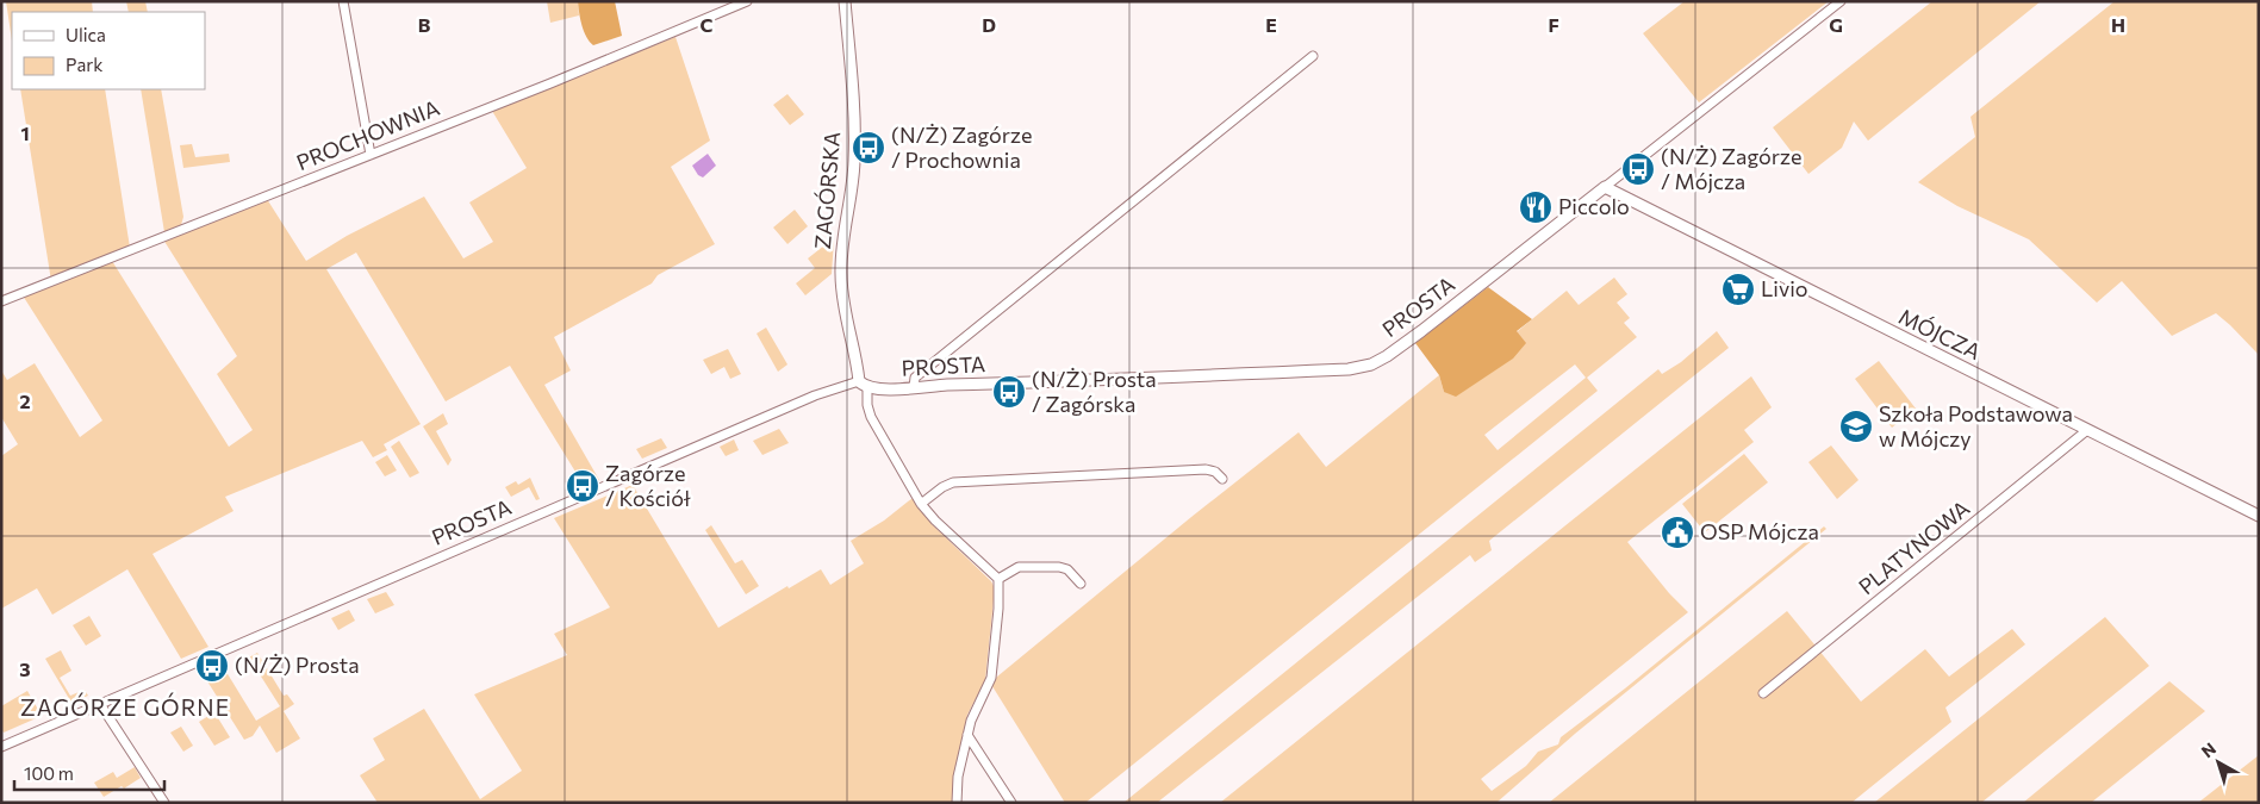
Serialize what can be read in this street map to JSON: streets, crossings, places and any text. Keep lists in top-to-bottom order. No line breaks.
{"streets":{"street":["PROCHOWNIA","ZAGÓRSKA","PROSTA","MÓJCZA","PLATYNOWA"]},"crossings":[["ZAGÓRSKA","PROSTA"],["PROSTA","MÓJCZA"],["MÓJCZA","PLATYNOWA"]],"districts":["ZAGÓRZE GÓRNE"],"places":{"bus stop":["(N/Ż) Zagórze / Prochownia","(N/Ż) Zagórze / Mójcza","(N/Ż) Prosta / Zagórska","Zagórze / Kościół","(N/Ż) Prosta"],"restaurant":["Piccolo"],"supermarket":["Livio"],"school or university":["Szkoła Podstawowa w Mójczy"],"public building":["OSP Mójcza"]},"legend":["Ulica","Park"],"scale_bar":"100 m","north":"top left","grid":{"columns":["B","C","D","E","F","G","H"],"rows":["1","2","3"]}}
